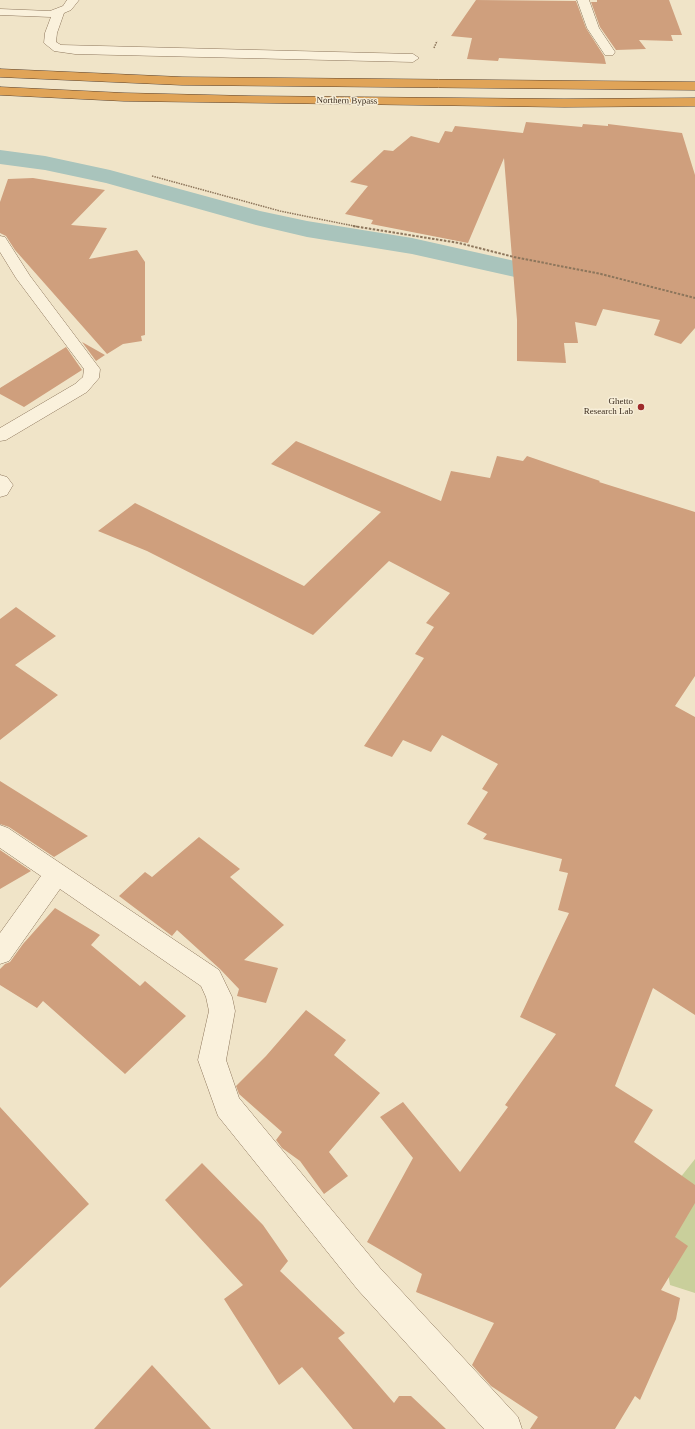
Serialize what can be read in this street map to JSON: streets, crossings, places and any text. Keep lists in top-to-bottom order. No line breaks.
{"streets":{"highway":["Northern Bypass"]},"places":["Ghetto Research Lab"]}
